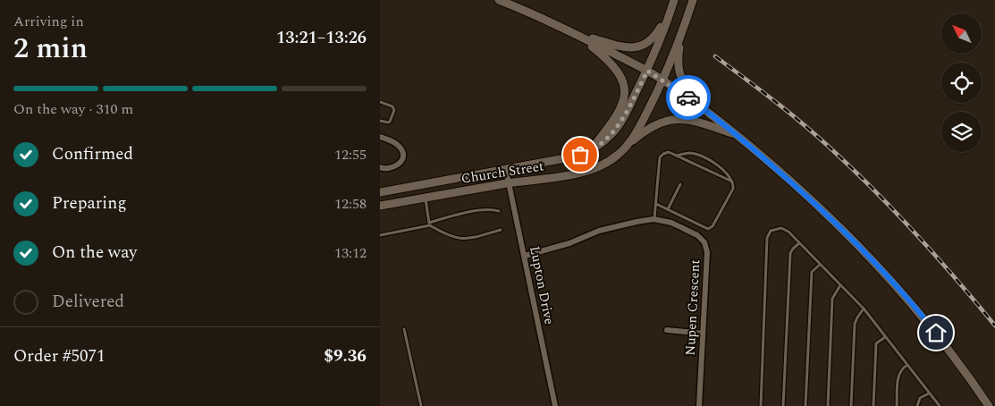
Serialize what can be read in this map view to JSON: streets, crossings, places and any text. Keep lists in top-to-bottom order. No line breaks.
{"streets":{"main road":["Church Street"],"street":["Lupton Drive","Nupen Crescent"]},"crossings":[["Church Street","Lupton Drive"],["Lupton Drive","Nupen Crescent"]],"north":"top left","page":{"heading":["2 min","Arriving in","13:21–13:26"],"panel":["Order #5071","$9.36"],"bar":"On the way · 310 m","list":[["Confirmed","12:55"],["Preparing","12:58"],["On the way","13:12"],"Delivered"]}}
